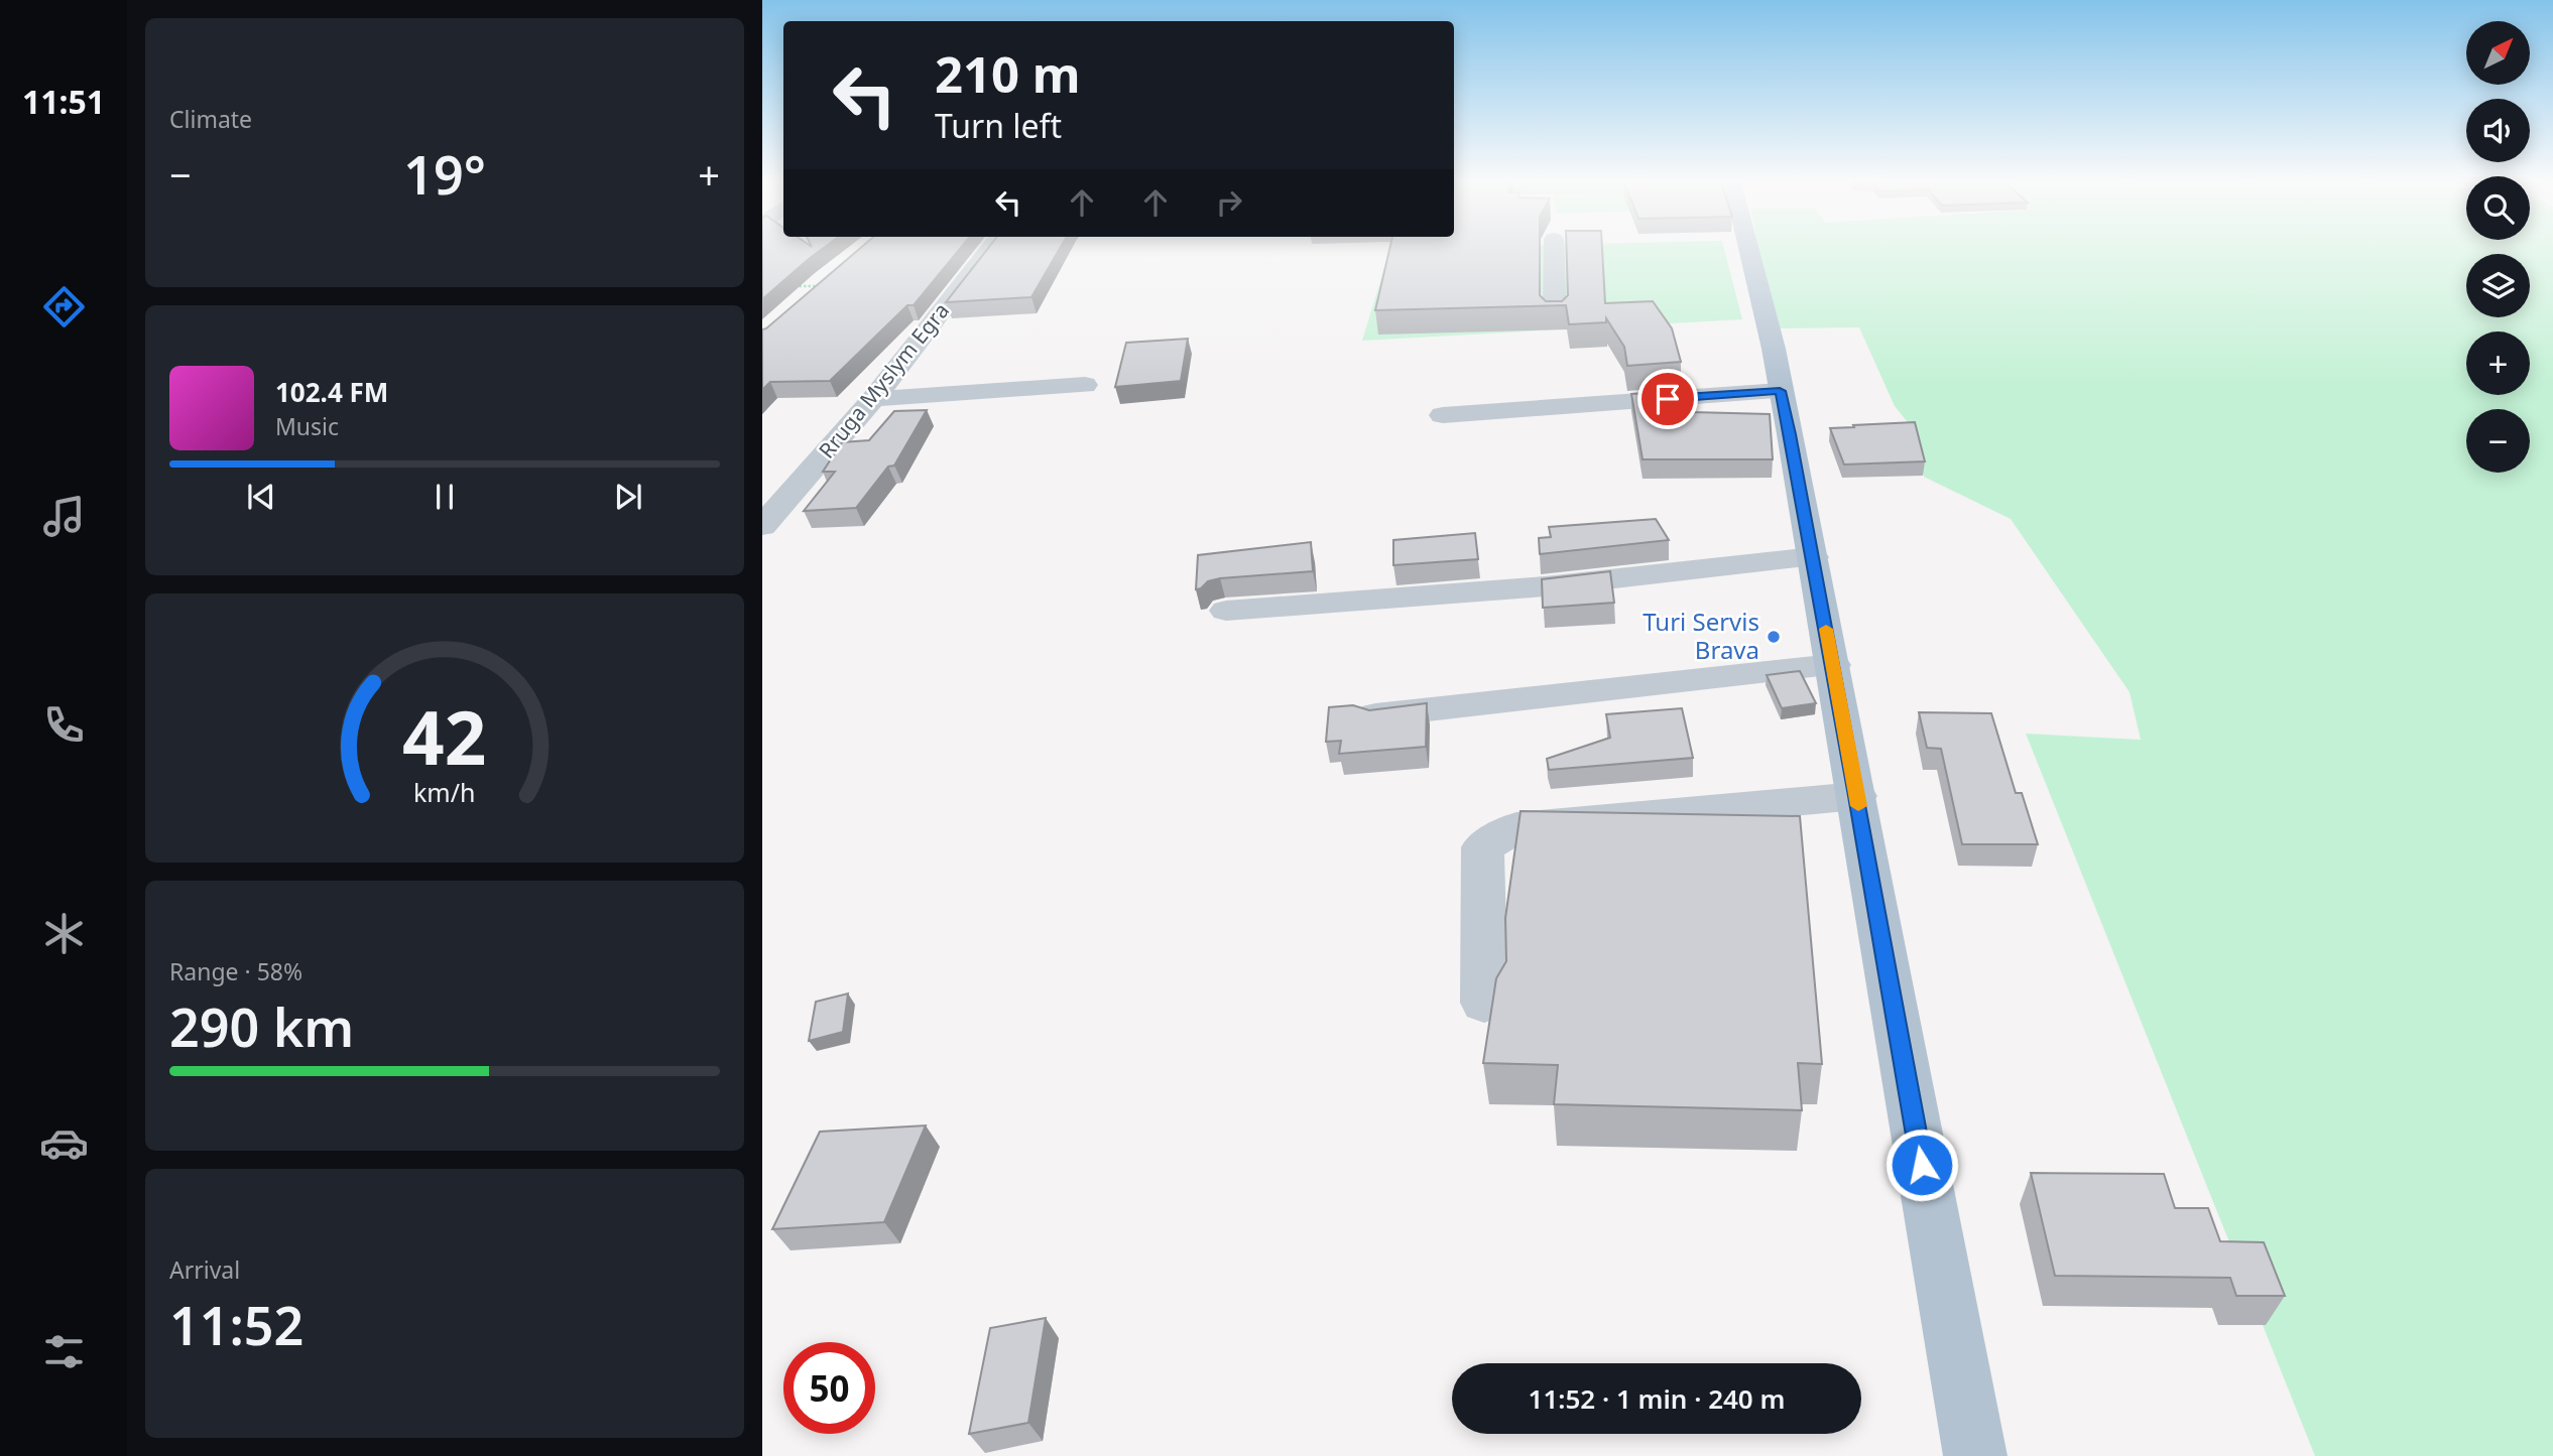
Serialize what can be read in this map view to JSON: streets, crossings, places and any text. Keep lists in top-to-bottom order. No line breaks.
{"streets":{"street":["Rruga Myslym Egra"]},"places":["Turi Servis Brava"],"north":"top right","page":{"tabs":"11:51","tile":["Climate",["Range · 58%","290 km"],["Arrival","11:52"]],"map_buttons":["+","−"],"turn":["210 m","Turn left"],"heat":["−","19°","+"],"song":["102.4 FM","Music"],"limit":"50","trip":"11:52 · 1 min · 240 m","gauge":["42","km/h"]}}
